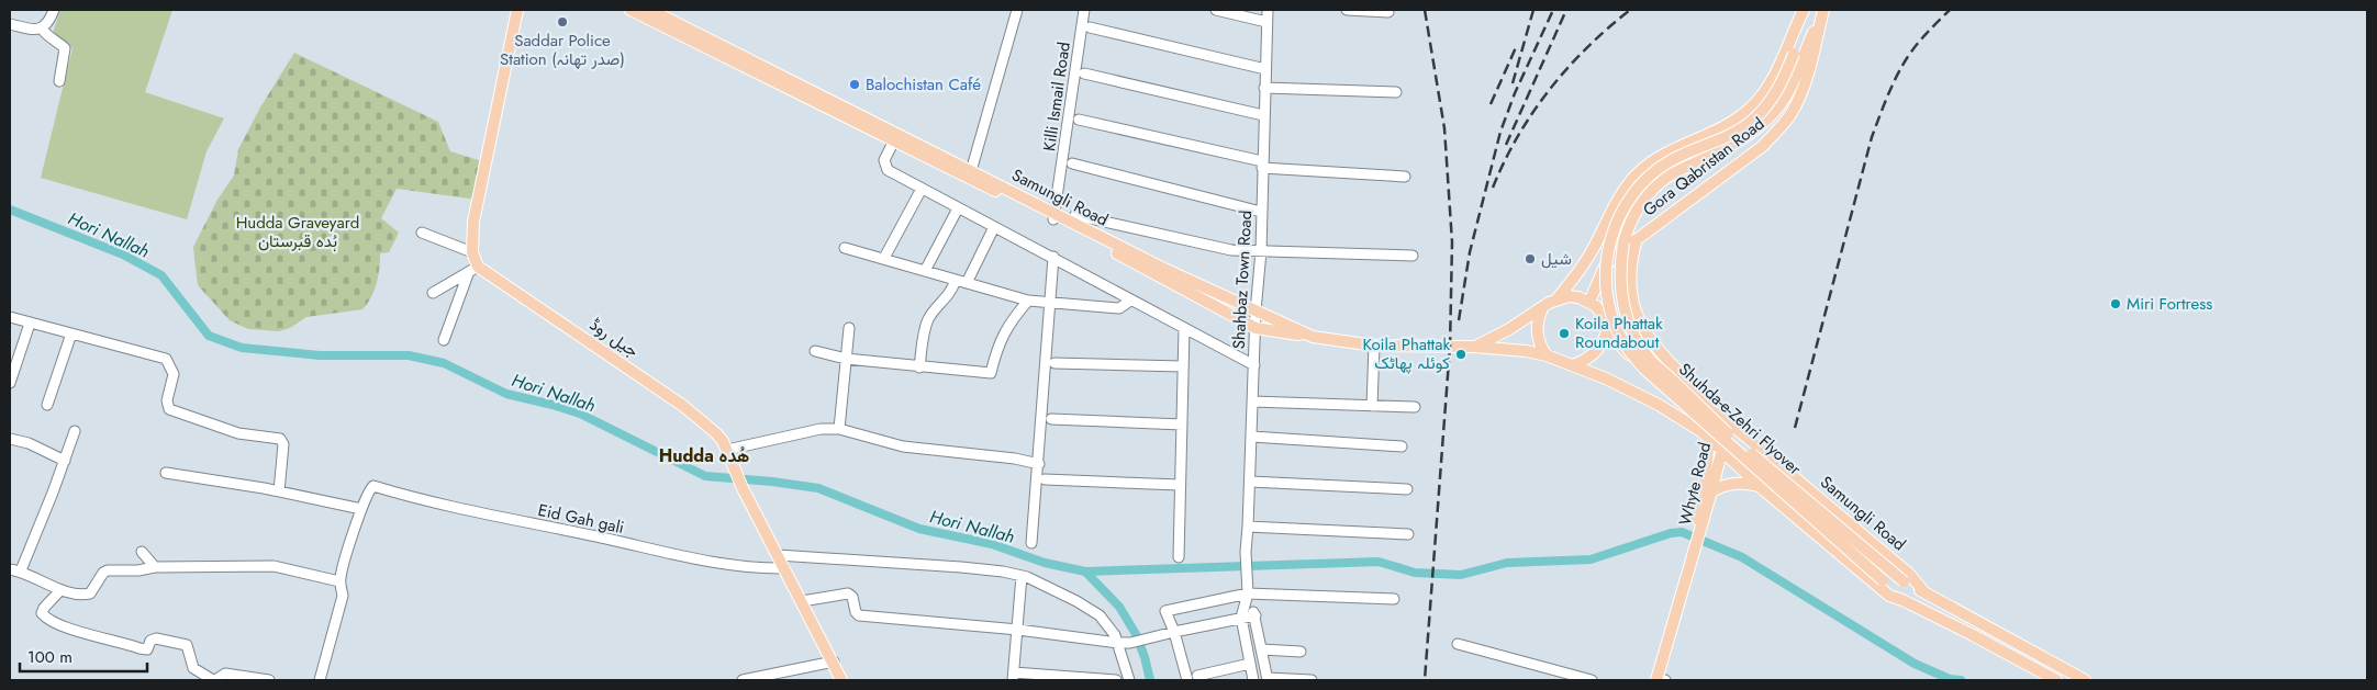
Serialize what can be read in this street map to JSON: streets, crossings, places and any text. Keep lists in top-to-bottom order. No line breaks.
{"streets":{"main road":["Gora Qabristan Road","Samungli Road","جیل روڈ","Shuhda-e-Zehri Flyover","Whyte Road"],"street":["Killi Ismail Road","Shahbaz Town Road","Eid Gah gali"]},"crossings":[["Killi Ismail Road","Samungli Road"],["Gora Qabristan Road","Samungli Road"],["Gora Qabristan Road","Shuhda-e-Zehri Flyover"],["Samungli Road","Shahbaz Town Road"],["Samungli Road","Shuhda-e-Zehri Flyover"],["Samungli Road","Whyte Road"],["جیل روڈ","Eid Gah gali"]],"districts":["Hudda ھُدہ"],"water":["Hori Nallah"],"parks":["Hudda Graveyard ہُدہ قبرستان"],"places":["Saddar Police Station (صدر تھانہ)","Balochistan Café","شیل","Miri Fortress","Koila Phattak Roundabout","Koila Phattak کوئلہ پھاٹک"],"scale_bar":"100 m"}
